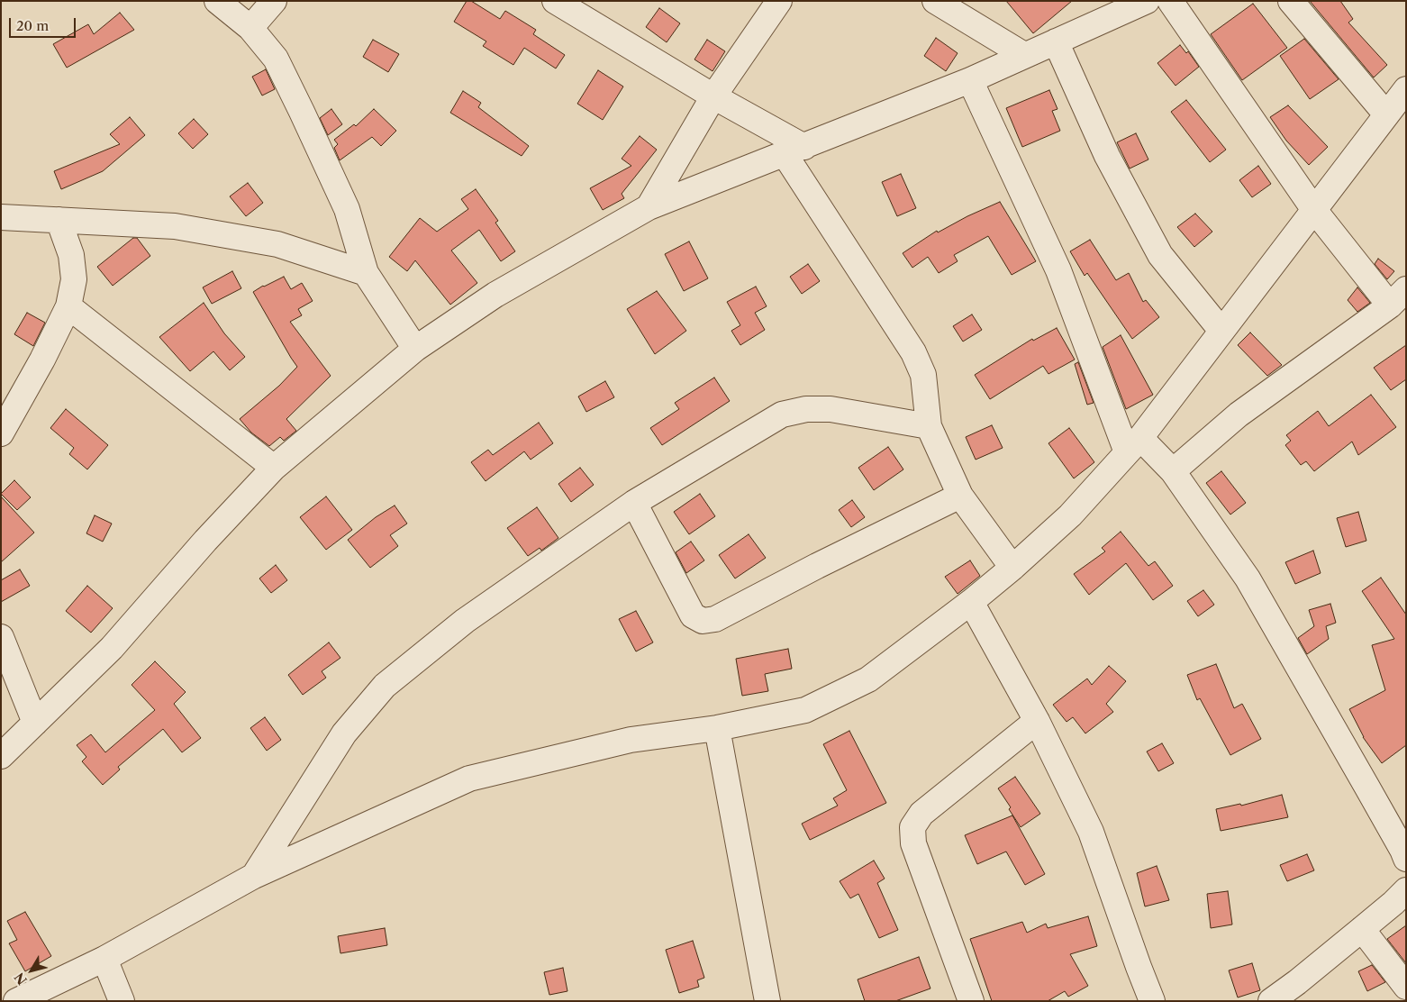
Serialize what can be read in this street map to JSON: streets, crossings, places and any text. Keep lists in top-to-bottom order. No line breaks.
{"scale_bar":"20 m","north":"bottom left"}
